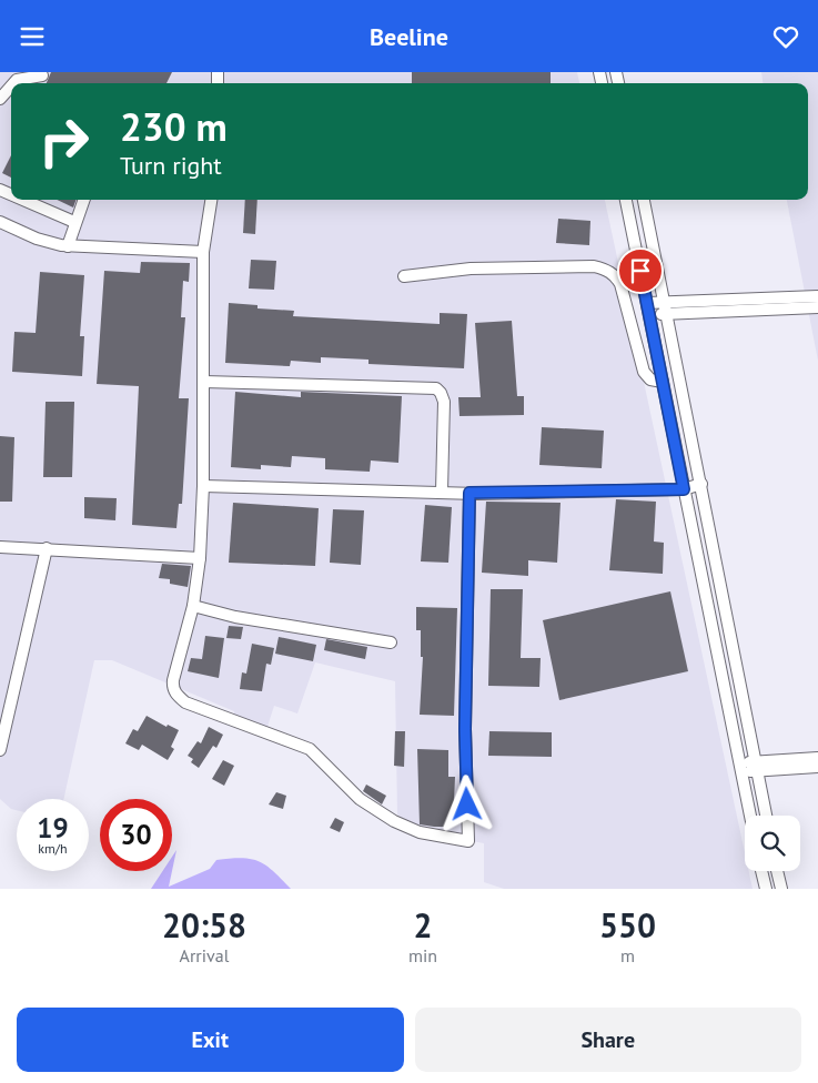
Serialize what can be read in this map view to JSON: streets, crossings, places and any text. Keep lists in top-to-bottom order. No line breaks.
{"page":{"header":"Beeline","turn":["230 m","Turn right"],"speed":"19 km/h","limit":"30","eta":["20:58","Arrival","2","min","550","m"],"buttons":["Exit","Share"]}}
